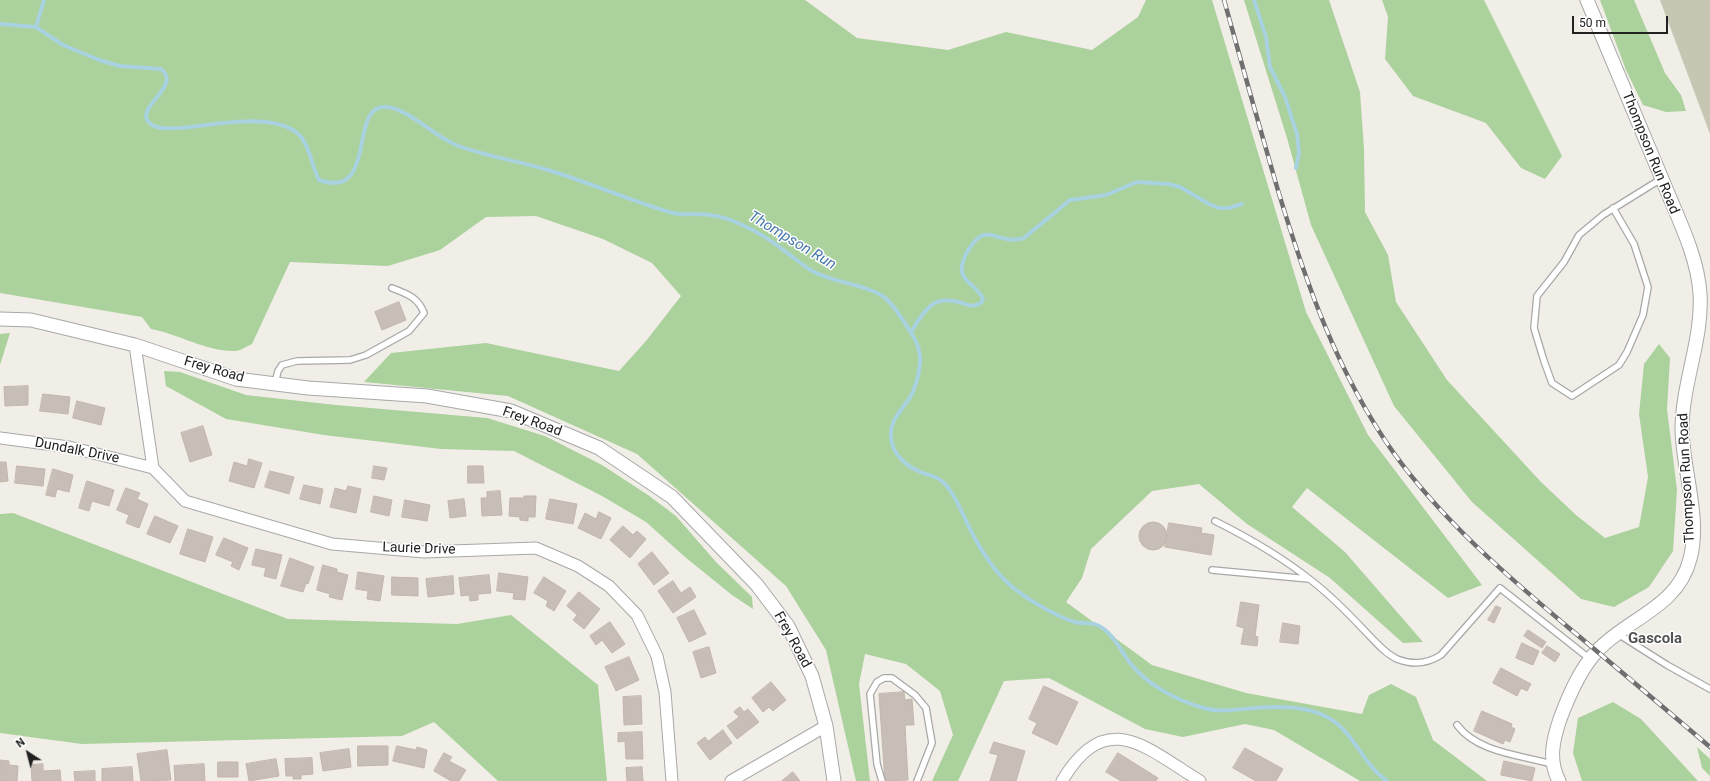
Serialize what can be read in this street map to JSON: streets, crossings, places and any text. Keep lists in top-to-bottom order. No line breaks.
{"streets":{"street":["Thompson Run Road","Frey Road","Dundalk Drive","Laurie Drive"]},"crossings":[["Dundalk Drive","Laurie Drive"]],"districts":["Gascola"],"water":["Thompson Run"],"scale_bar":"50 m","north":"top left"}
